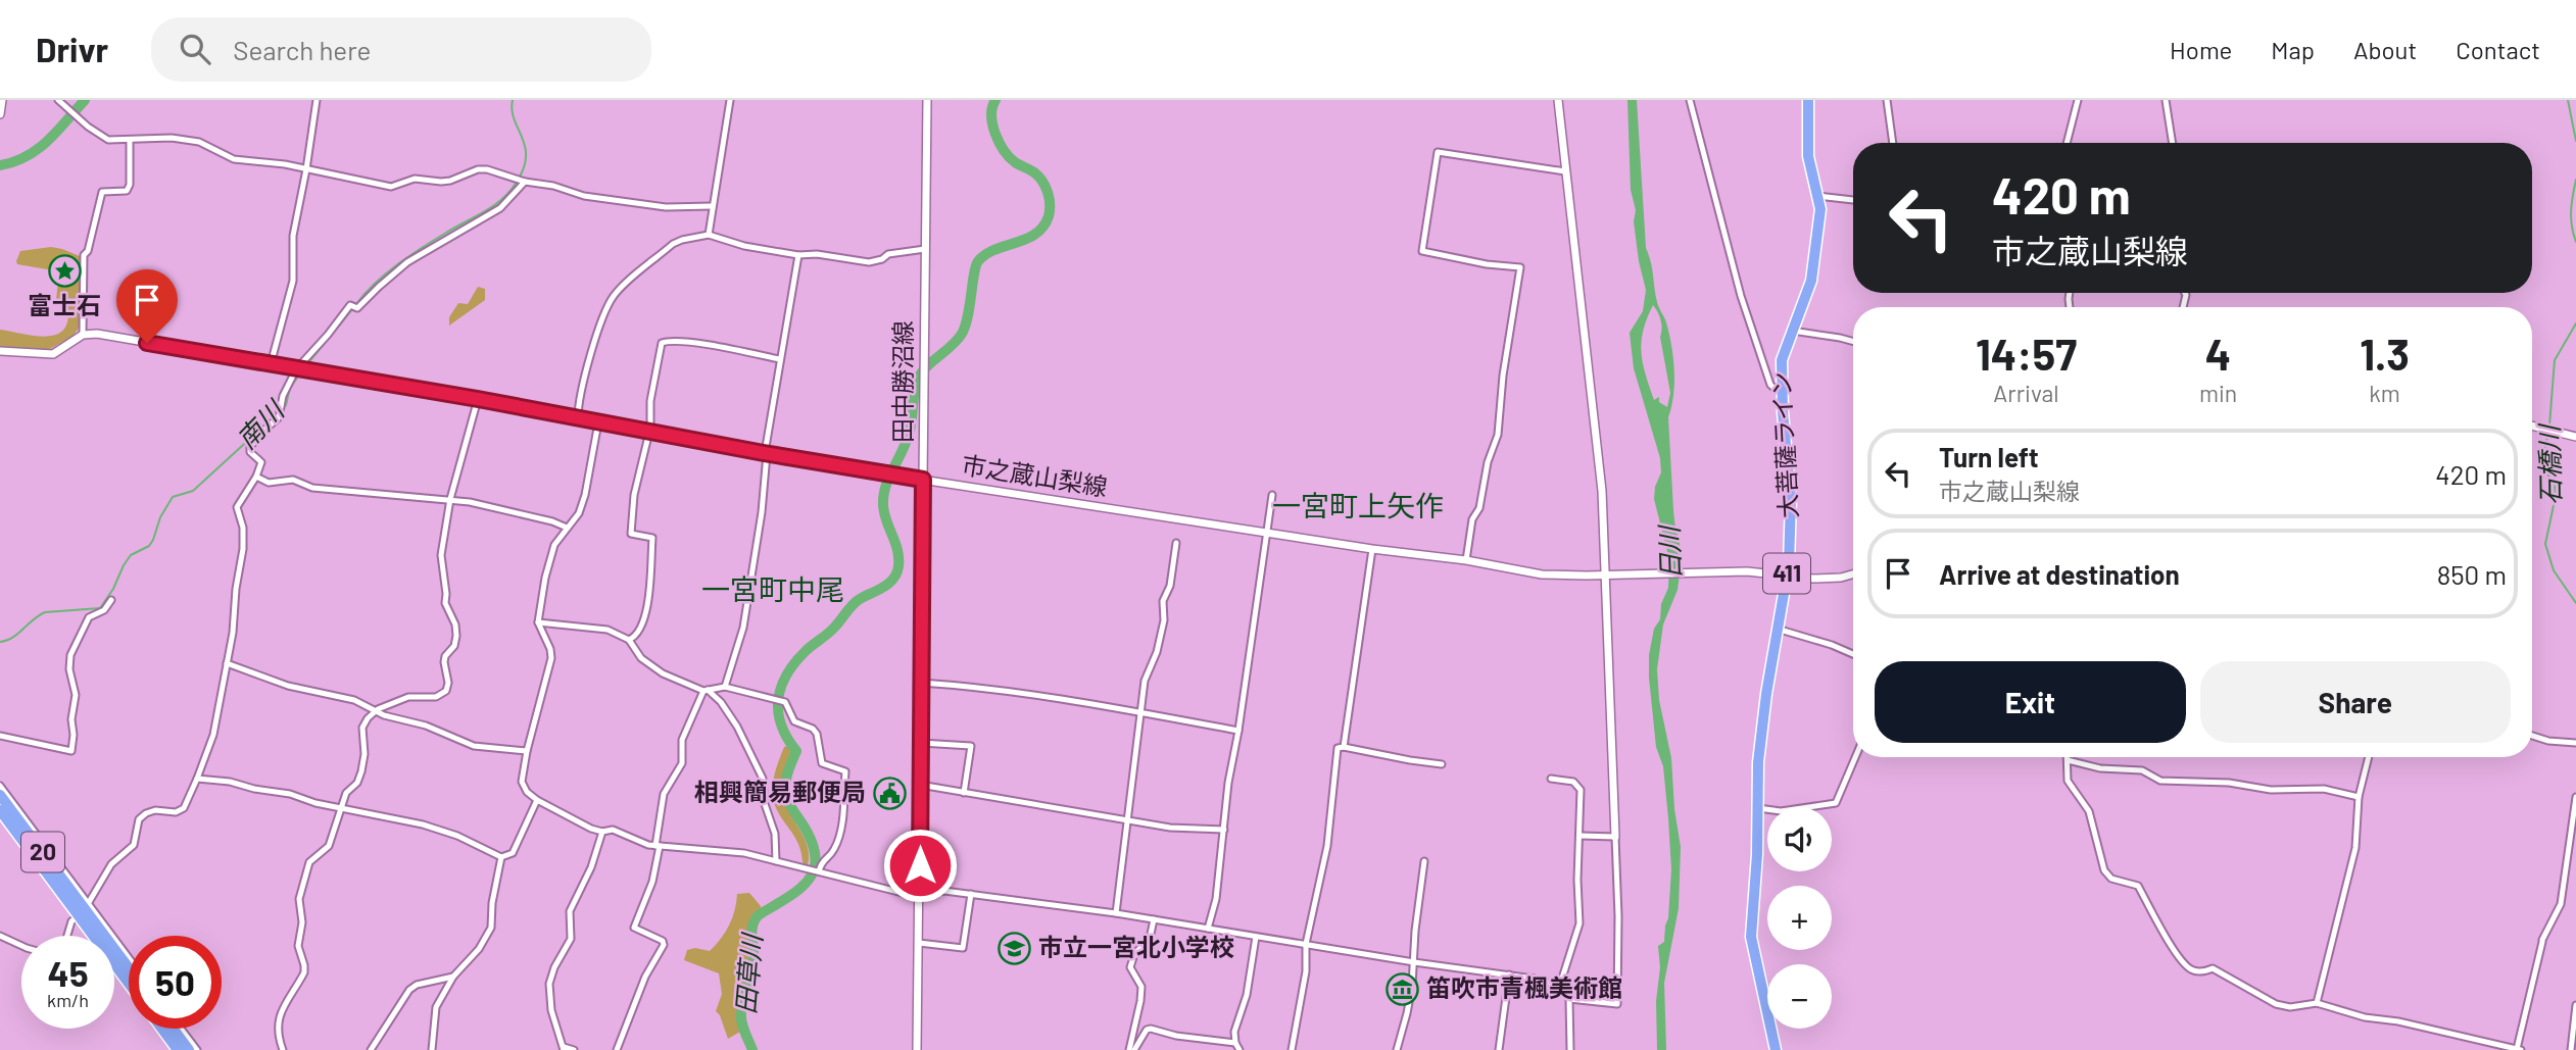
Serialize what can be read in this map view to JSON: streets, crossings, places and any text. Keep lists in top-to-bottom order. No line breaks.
{"streets":{"highway":["大菩薩ライン","411","20"],"main road":["田中勝沼線","市之蔵山梨線"]},"crossings":[["田中勝沼線","市之蔵山梨線"],["大菩薩ライン","市之蔵山梨線"]],"districts":["一宮町上矢作","一宮町中尾"],"water":["南川","石橋川","日川","田草川"],"places":{"place":["富士石"],"public building":["相興簡易郵便局"],"school or university":["市立一宮北小学校"],"museum":["笛吹市青楓美術館"]},"page":{"header":"Drivr","search":"Search here","nav":["Home","Map","About","Contact"],"turn":["420 m","市之蔵山梨線"],"eta":["14:57","Arrival","4","min","1.3","km"],"list":[{"name":"Turn left","note":"市之蔵山梨線","value":"420 m"},{"name":"Arrive at destination","value":"850 m"}],"buttons":["Exit","Share"],"map_buttons":["+","−"],"speed":"45 km/h","limit":"50"}}
